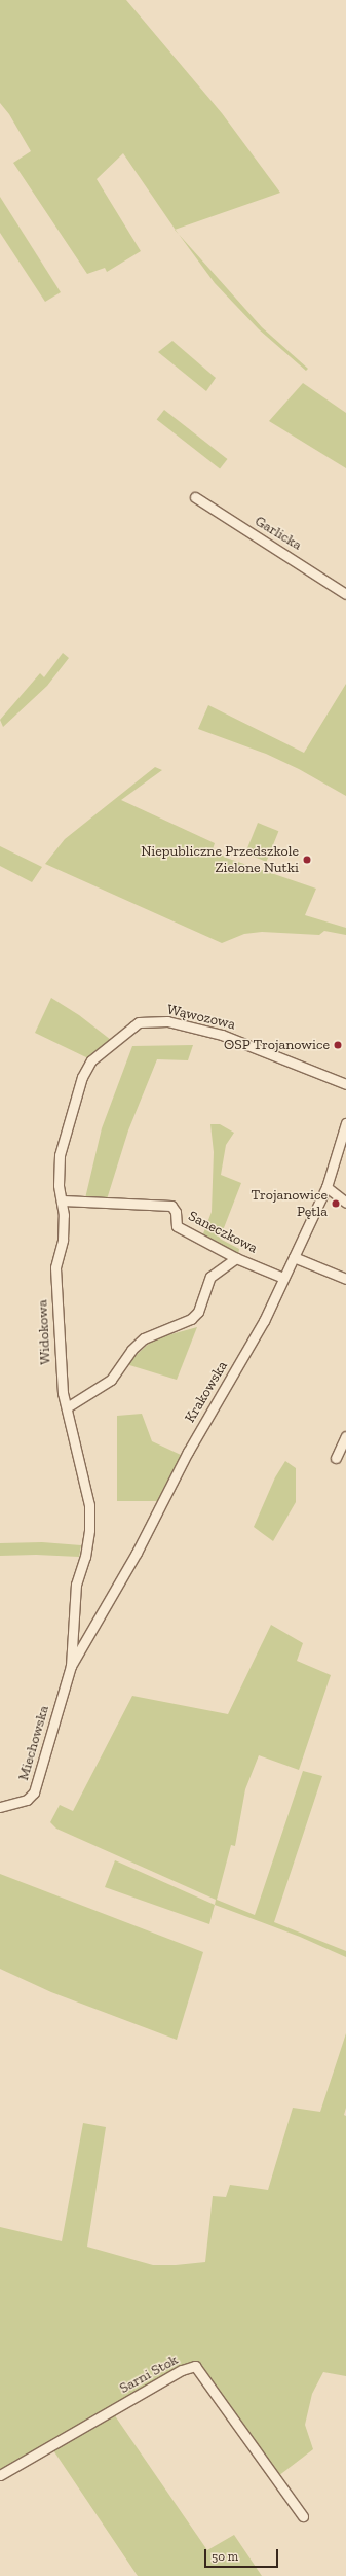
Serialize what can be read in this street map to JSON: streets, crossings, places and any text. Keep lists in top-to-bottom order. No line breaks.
{"streets":{"street":["Garlicka","Wąwozowa","Saneczkowa","Widokowa","Krakowska","Miechowska","Sarni Stok"]},"crossings":[["Wąwozowa","Widokowa"],["Saneczkowa","Widokowa"],["Saneczkowa","Krakowska"],["Widokowa","Krakowska"],["Widokowa","Miechowska"],["Krakowska","Miechowska"]],"places":["Niepubliczne Przedszkole Zielone Nutki","OSP Trojanowice","Trojanowice Pętla"],"scale_bar":"50 m"}
